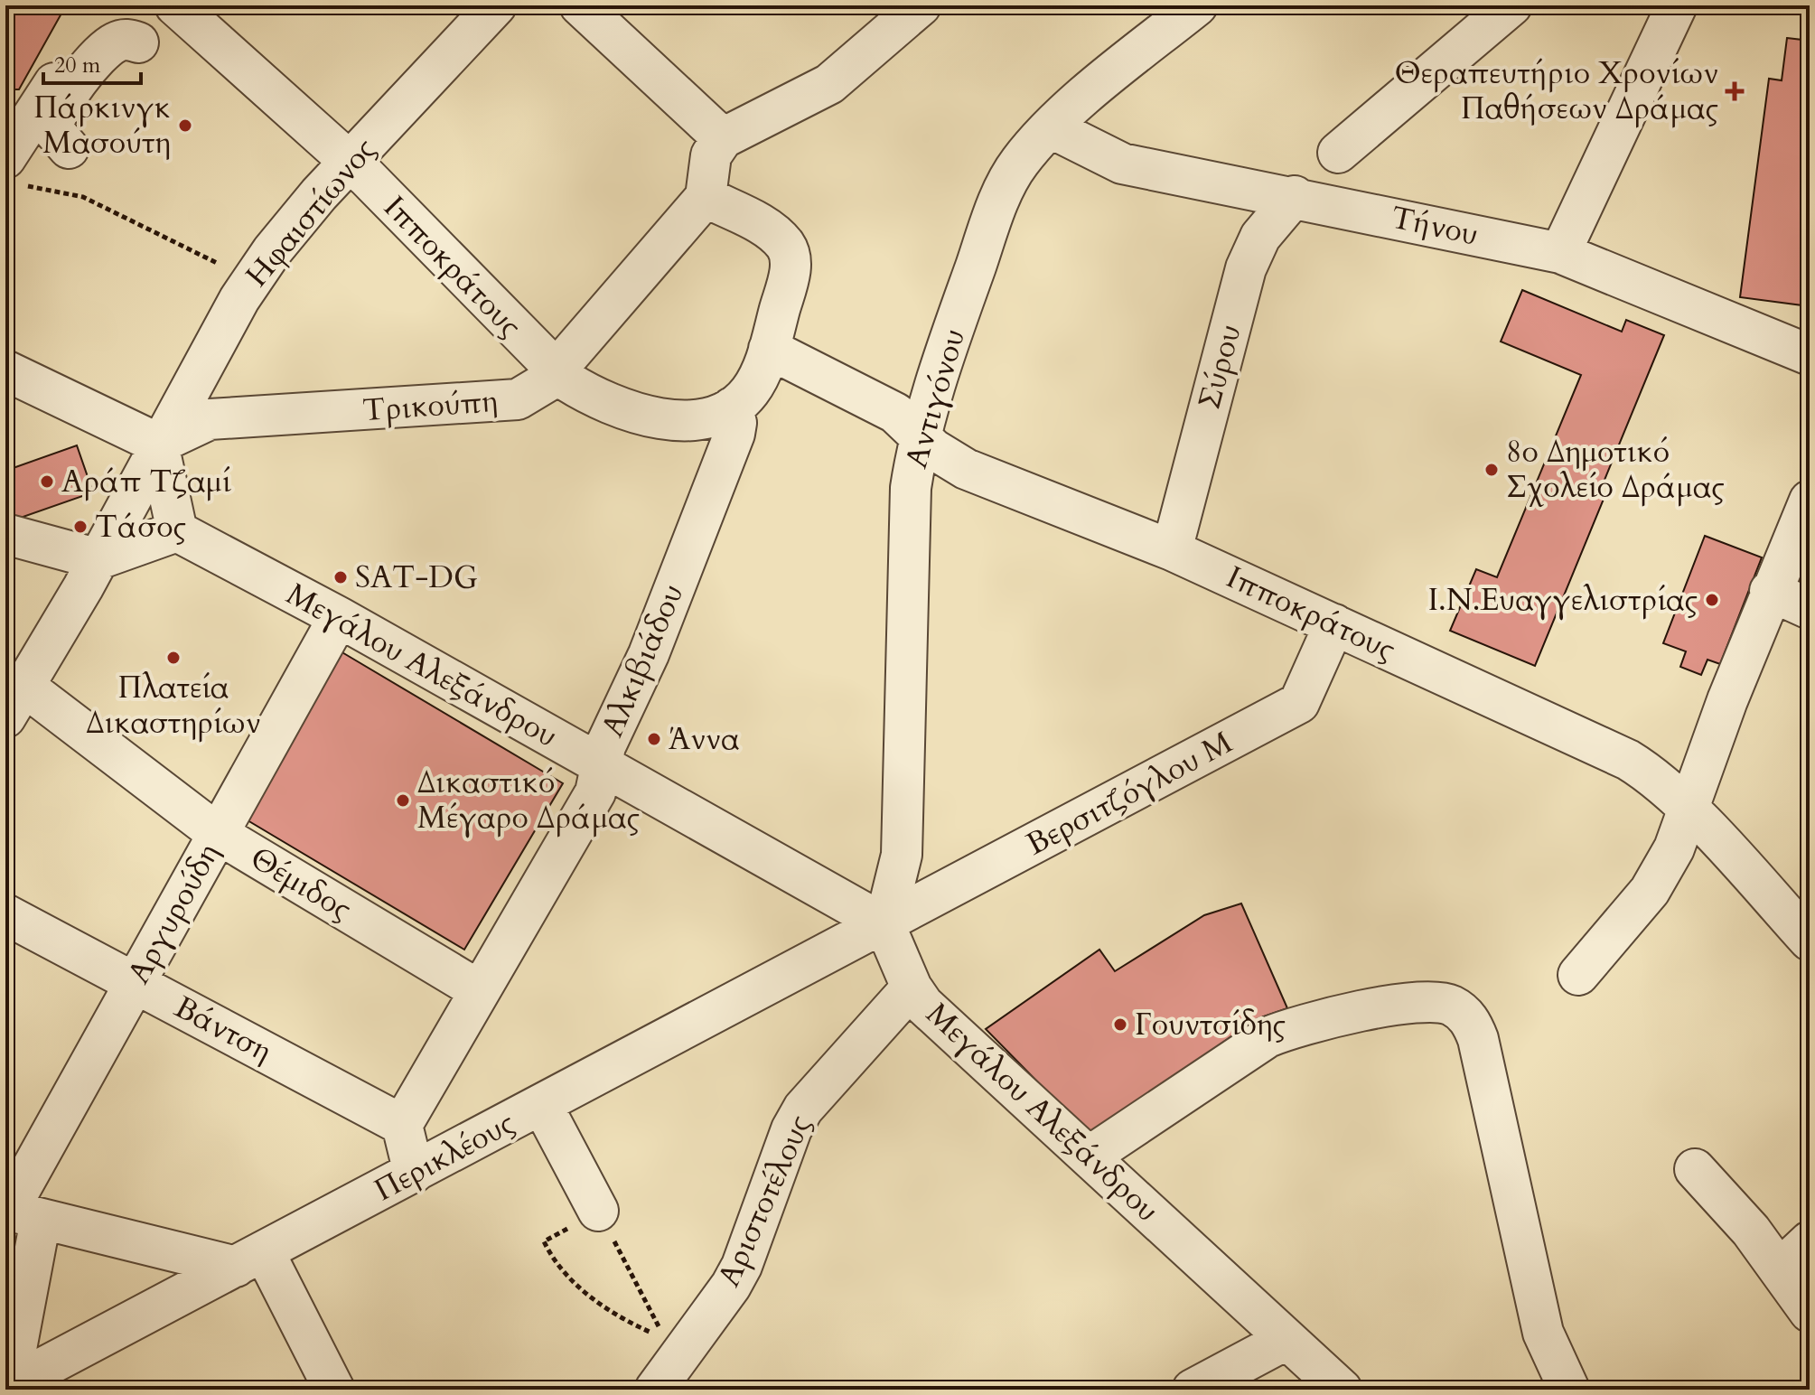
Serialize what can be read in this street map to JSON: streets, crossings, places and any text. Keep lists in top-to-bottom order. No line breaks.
{"streets":{"street":["Ηφαιστίωνος","Τήνου","Ιπποκράτους","Σύρου","Αντιγόνου","Τρικούπη","Αλκιβιάδου","Μεγάλου Αλεξάνδρου","Βερσιτζόγλου Μ","Θέμιδος","Αργυρούδη","Βάντση","Περικλέους","Αριστοτέλους"]},"crossings":[["Ηφαιστίωνος","Ιπποκράτους"],["Ηφαιστίωνος","Τρικούπη"],["Ηφαιστίωνος","Θέμιδος"],["Τήνου","Σύρου"],["Τήνου","Αντιγόνου"],["Ιπποκράτους","Σύρου"],["Ιπποκράτους","Αντιγόνου"],["Ιπποκράτους","Τρικούπη"],["Ιπποκράτους","Αλκιβιάδου"],["Ιπποκράτους","Βερσιτζόγλου Μ"],["Αντιγόνου","Μεγάλου Αλεξάνδρου"],["Αντιγόνου","Βερσιτζόγλου Μ"],["Αντιγόνου","Περικλέους"],["Αλκιβιάδου","Μεγάλου Αλεξάνδρου"],["Αλκιβιάδου","Θέμιδος"],["Αλκιβιάδου","Βάντση"],["Μεγάλου Αλεξάνδρου","Βερσιτζόγλου Μ"],["Μεγάλου Αλεξάνδρου","Αργυρούδη"],["Μεγάλου Αλεξάνδρου","Περικλέους"],["Μεγάλου Αλεξάνδρου","Αριστοτέλους"],["Βερσιτζόγλου Μ","Περικλέους"],["Θέμιδος","Αργυρούδη"],["Αργυρούδη","Βάντση"],["Αργυρούδη","Περικλέους"]],"places":{"health":["Θεραπευτήριο Χρονίων Παθήσεων Δράμας"],"other":["Πάρκινγκ Μασούτη","8ο Δημοτικό Σχολείο Δράμας","Αράπ Τζαμί","Τάσος","SAT-DG","Ι.Ν.Ευαγγελιστρίας","Πλατεία Δικαστηρίων","Άννα","Δικαστικό Μέγαρο Δράμας","Γουντσίδης"]},"scale_bar":"20 m"}
